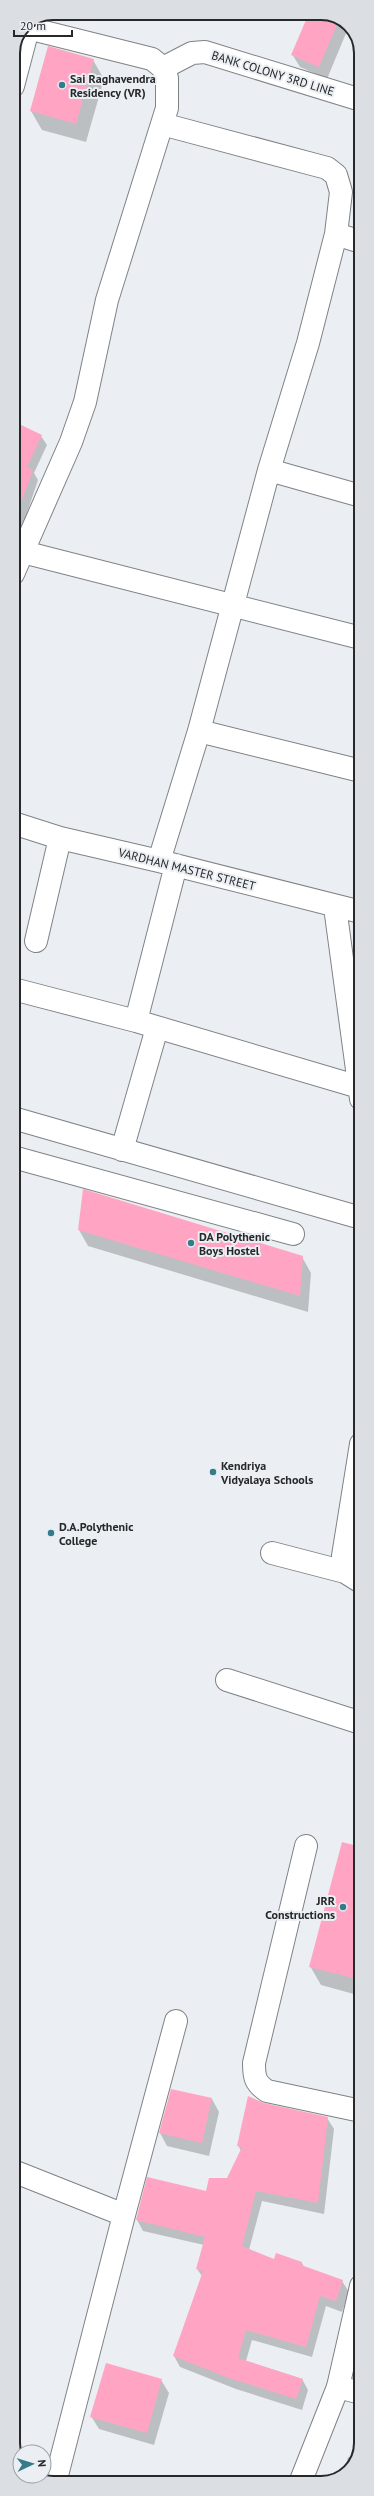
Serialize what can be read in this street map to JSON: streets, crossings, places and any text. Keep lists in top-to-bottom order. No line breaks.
{"streets":{"street":["BANK COLONY 3RD LINE","VARDHAN MASTER STREET"]},"places":["Sai Raghavendra Residency (VR)","DA Polythenic Boys Hostel","Kendriya Vidyalaya Schools","D.A.Polythenic College","JRR Constructions"],"scale_bar":"20 m","north":"right"}
